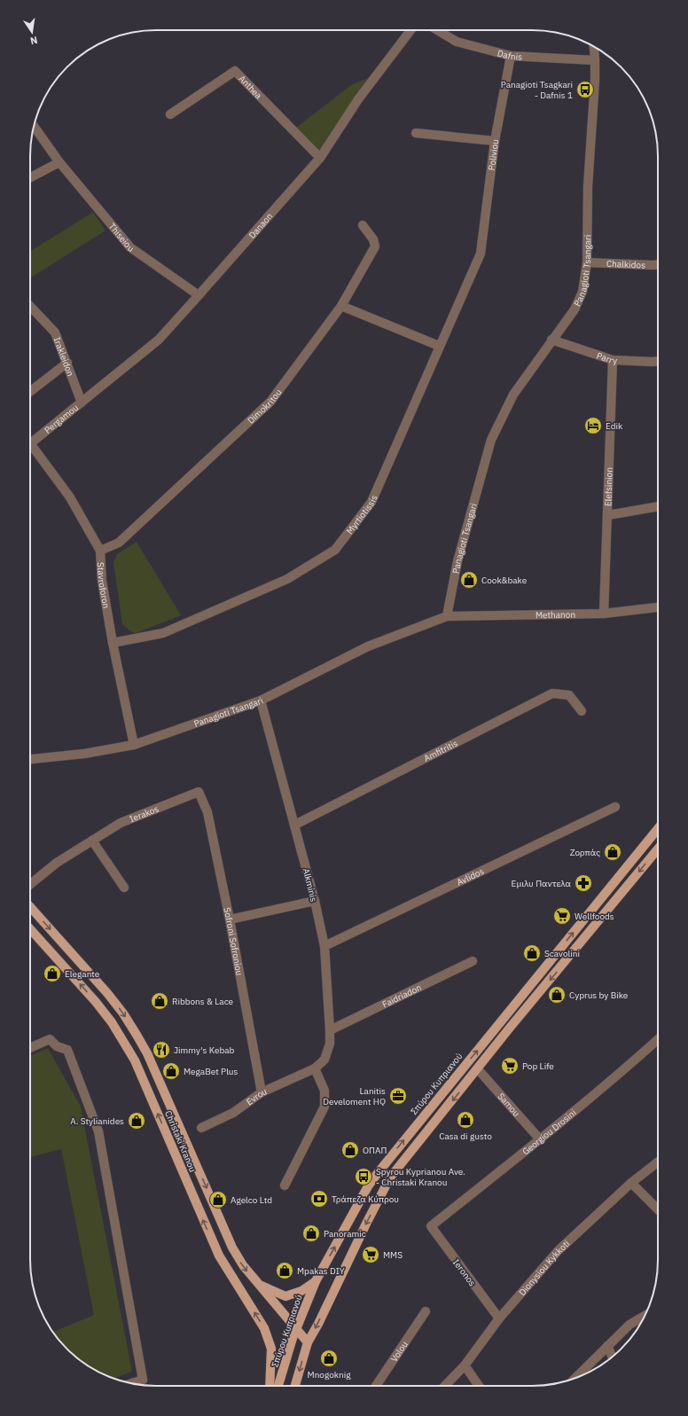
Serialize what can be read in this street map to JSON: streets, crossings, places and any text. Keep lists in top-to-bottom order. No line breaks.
{"streets":{"main road":["Σπύρου Κυπριανού","Christaki Kranou"],"street":["Dafnis","Anthea","Poliviou","Danaon","Thiseiou","Chalkidos","Panagioti Tsangari","Irakleidon","Parry","Dimokritou","Pergamou","Elefsinion","Myrtiotissis","Stavroforon","Methanon","Amfitritis","Ierakos","Avlidos","Alkminis","Sofroni Sofroniou","Faidriadon","Evrou","Samou","Georgiou Drosini","Dionysiou Kykkoti","Ieronos","Volou"]},"crossings":[["Dafnis","Poliviou"],["Dafnis","Panagioti Tsangari"],["Anthea","Danaon"],["Poliviou","Myrtiotissis"],["Danaon","Thiseiou"],["Danaon","Irakleidon"],["Danaon","Pergamou"],["Chalkidos","Panagioti Tsangari"],["Panagioti Tsangari","Parry"],["Panagioti Tsangari","Stavroforon"],["Panagioti Tsangari","Methanon"],["Panagioti Tsangari","Alkminis"],["Irakleidon","Pergamou"],["Parry","Elefsinion"],["Dimokritou","Stavroforon"],["Elefsinion","Methanon"],["Myrtiotissis","Stavroforon"],["Amfitritis","Alkminis"],["Ierakos","Sofroni Sofroniou"],["Avlidos","Alkminis"],["Alkminis","Faidriadon"],["Alkminis","Evrou"],["Sofroni Sofroniou","Evrou"],["Σπύρου Κυπριανού","Christaki Kranou"],["Samou","Georgiou Drosini"],["Georgiou Drosini","Ieronos"],["Dionysiou Kykkoti","Ieronos"]],"places":{"bus stop":["Panagioti Tsagkari - Dafnis 1","Spyrou Kyprianou Ave. - Christaki Kranou"],"hotel":["Edik"],"shop":["Cook&bake","Ζορπάς","Scavolini","Elegante","Cyprus by Bike","Ribbons & Lace","MegaBet Plus","Casa di gusto","A. Stylianides","ΟΠΑΠ","Agelco Ltd","Panoramic","Mpakas DIY","Mnogoknig"],"pharmacy":["Εμιλυ Παντελα"],"supermarket":["Wellfoods","Pop Life","MMS"],"restaurant":["Jimmy's Kebab"],"office":["Lanitis Develoment HQ"],"bank":["Τράπεζα Κύπρου"]},"north":"bottom"}
